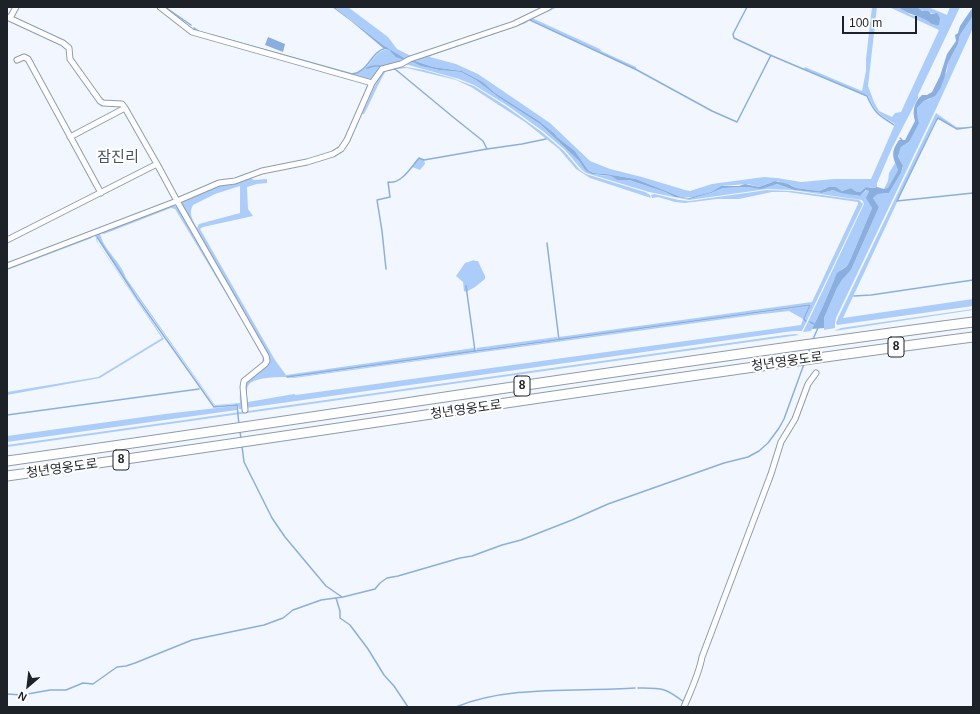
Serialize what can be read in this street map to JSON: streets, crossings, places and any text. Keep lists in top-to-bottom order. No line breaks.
{"streets":{"highway":["8","청년영웅도로"]},"districts":["잠진리"],"scale_bar":"100 m","north":"bottom left"}
